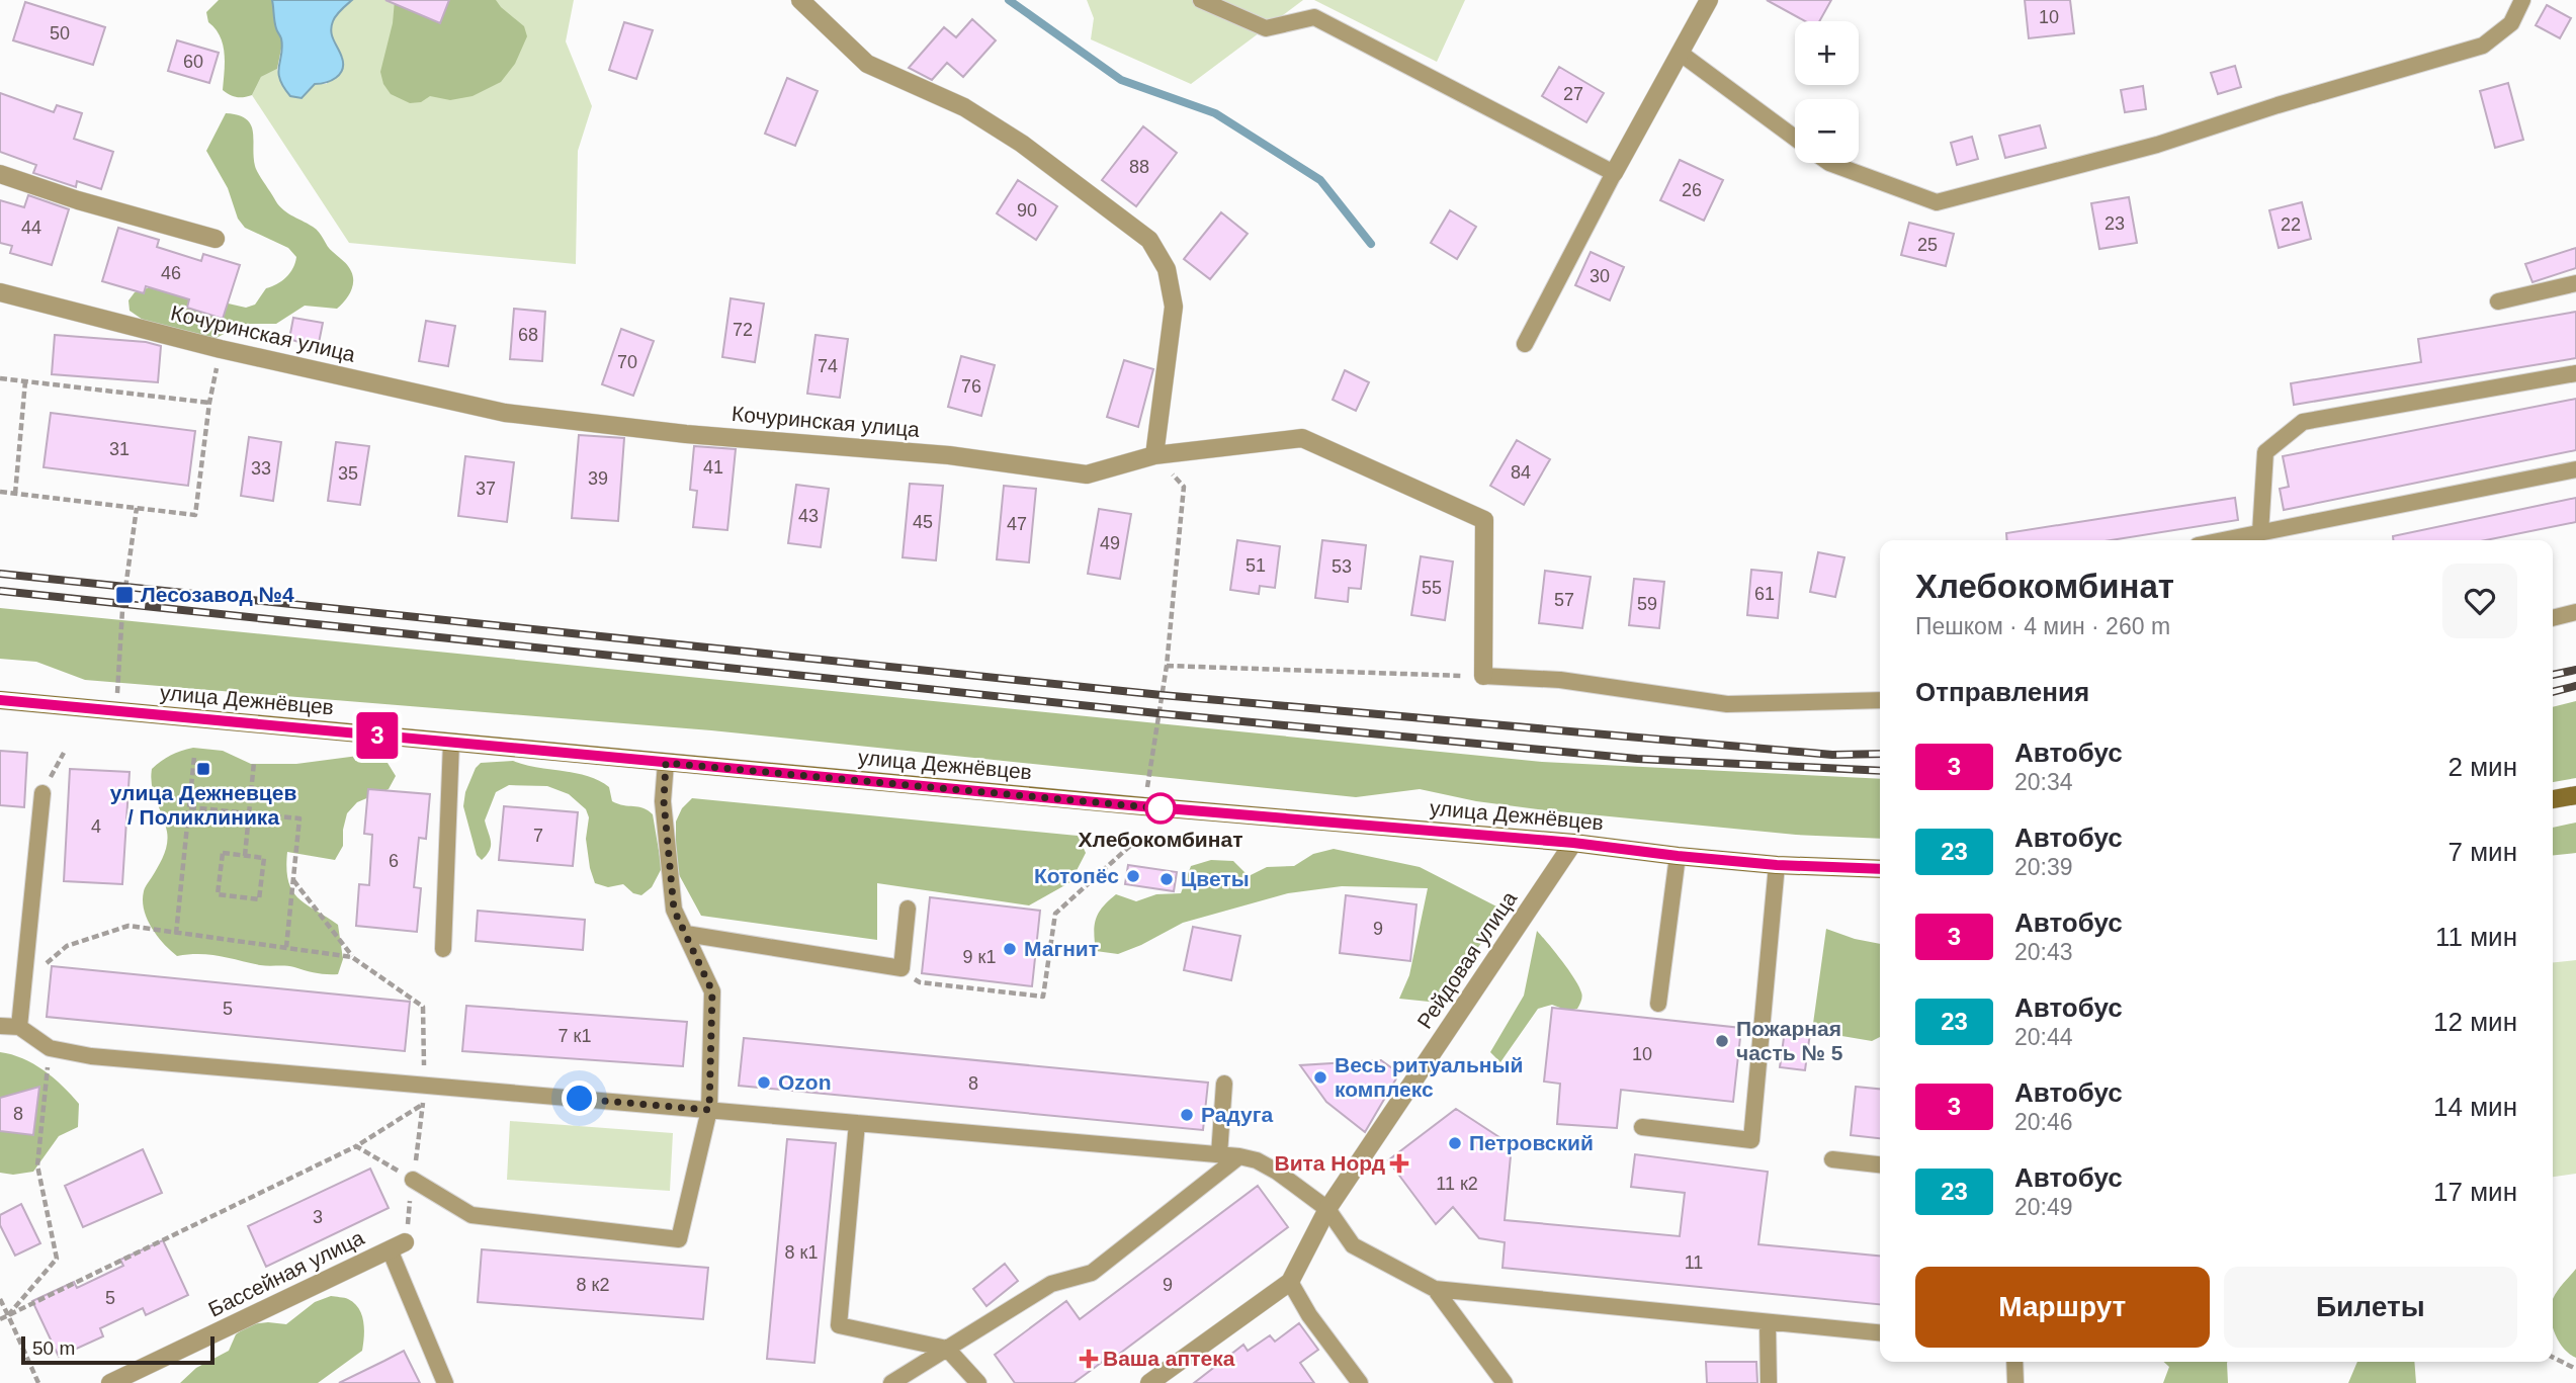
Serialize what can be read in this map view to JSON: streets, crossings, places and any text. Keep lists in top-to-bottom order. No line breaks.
{"streets":{"main road":["улица Дежнёвцев"],"street":["Кочуринская улица","Рейдовая улица","Бассейная улица"]},"crossings":[["улица Дежнёвцев","Рейдовая улица"]],"places":{"transit":["Лесозавод №4","улица Дежневцев / Поликлиника"],"other":["Хлебокомбинат","Котопёс","Цветы","Магнит","Пожарная часть № 5","Весь ритуальный комплекс","Ozon","Радуга","Петровский"],"health":["Вита Норд","Ваша аптека"]},"lines":["bus line 3"],"house_numbers":["10","50","60","27","88","26","90","23","22","44","25","46","30","72","68","70","74","76","31","41","33","84","35","39","37","43","45","47","49","51","53","55","61","57","59","4","7","6","9","9 к1","5","7 к1","10","8","8","11 к2","3","8 к1","11","8 к2","9","5"],"scale_bar":"50 m","page":{"on_map":"3","map_buttons":["+","−"],"heading":[["Хлебокомбинат","Пешком · 4 мин · 260 m"],"Отправления"],"list":[{"mark":"3","name":"Автобус","note":"20:34","value":"2 мин"},{"mark":"23","name":"Автобус","note":"20:39","value":"7 мин"},{"mark":"3","name":"Автобус","note":"20:43","value":"11 мин"},{"mark":"23","name":"Автобус","note":"20:44","value":"12 мин"},{"mark":"3","name":"Автобус","note":"20:46","value":"14 мин"},{"mark":"23","name":"Автобус","note":"20:49","value":"17 мин"}],"buttons":["Маршрут","Билеты"],"scale":"50 m"}}
